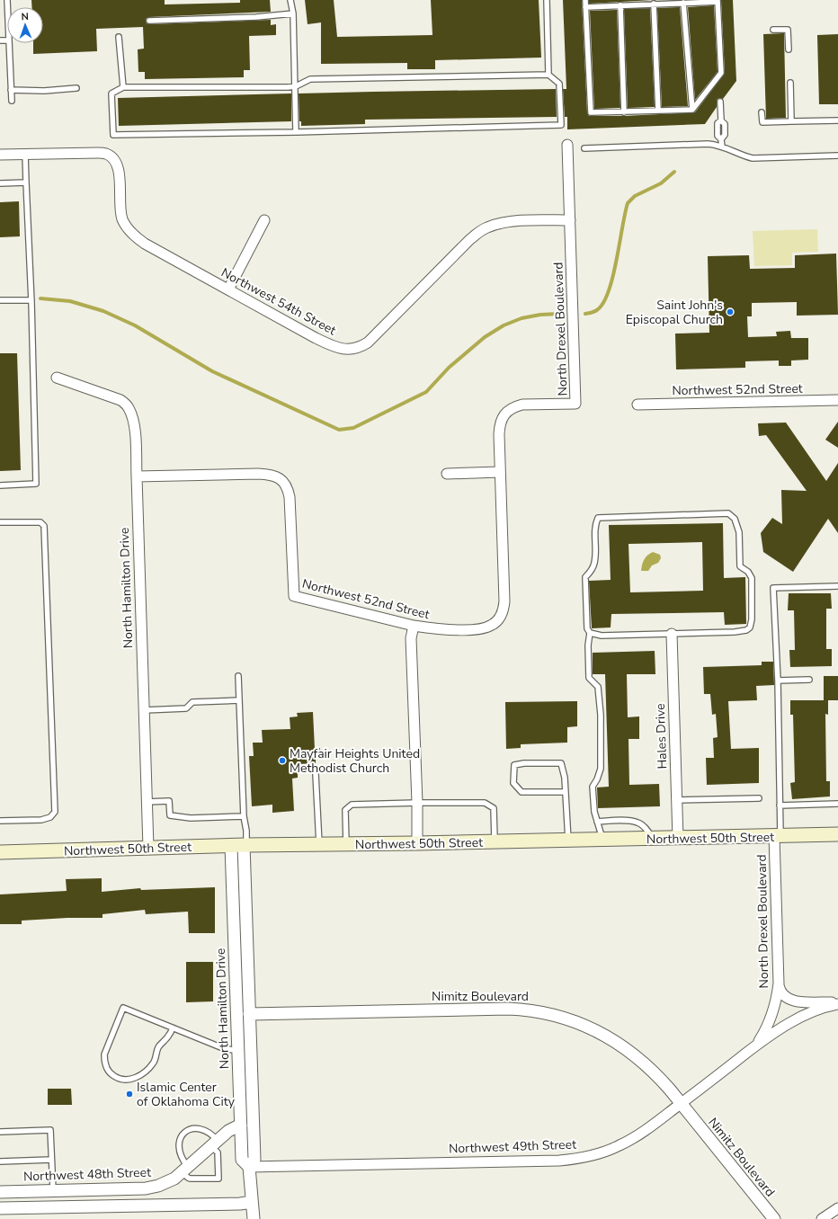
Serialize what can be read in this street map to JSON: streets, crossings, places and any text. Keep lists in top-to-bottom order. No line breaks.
{"streets":{"main road":["Northwest 50th Street"],"street":["Northwest 54th Street","North Drexel Boulevard","Northwest 52nd Street","North Hamilton Drive","Hales Drive","Nimitz Boulevard","Northwest 49th Street","Northwest 48th Street"]},"crossings":[["Northwest 54th Street","North Drexel Boulevard"],["North Drexel Boulevard","Northwest 52nd Street"],["North Drexel Boulevard","Northwest 50th Street"],["North Drexel Boulevard","Northwest 49th Street"],["Northwest 52nd Street","North Hamilton Drive"],["North Hamilton Drive","Northwest 50th Street"],["North Hamilton Drive","Nimitz Boulevard"],["North Hamilton Drive","Northwest 49th Street"],["North Hamilton Drive","Northwest 48th Street"],["Hales Drive","Northwest 50th Street"],["Nimitz Boulevard","Northwest 49th Street"]],"places":["Saint John's Episcopal Church","Mayfair Heights United Methodist Church","Islamic Center of Oklahoma City"],"north":"top"}
